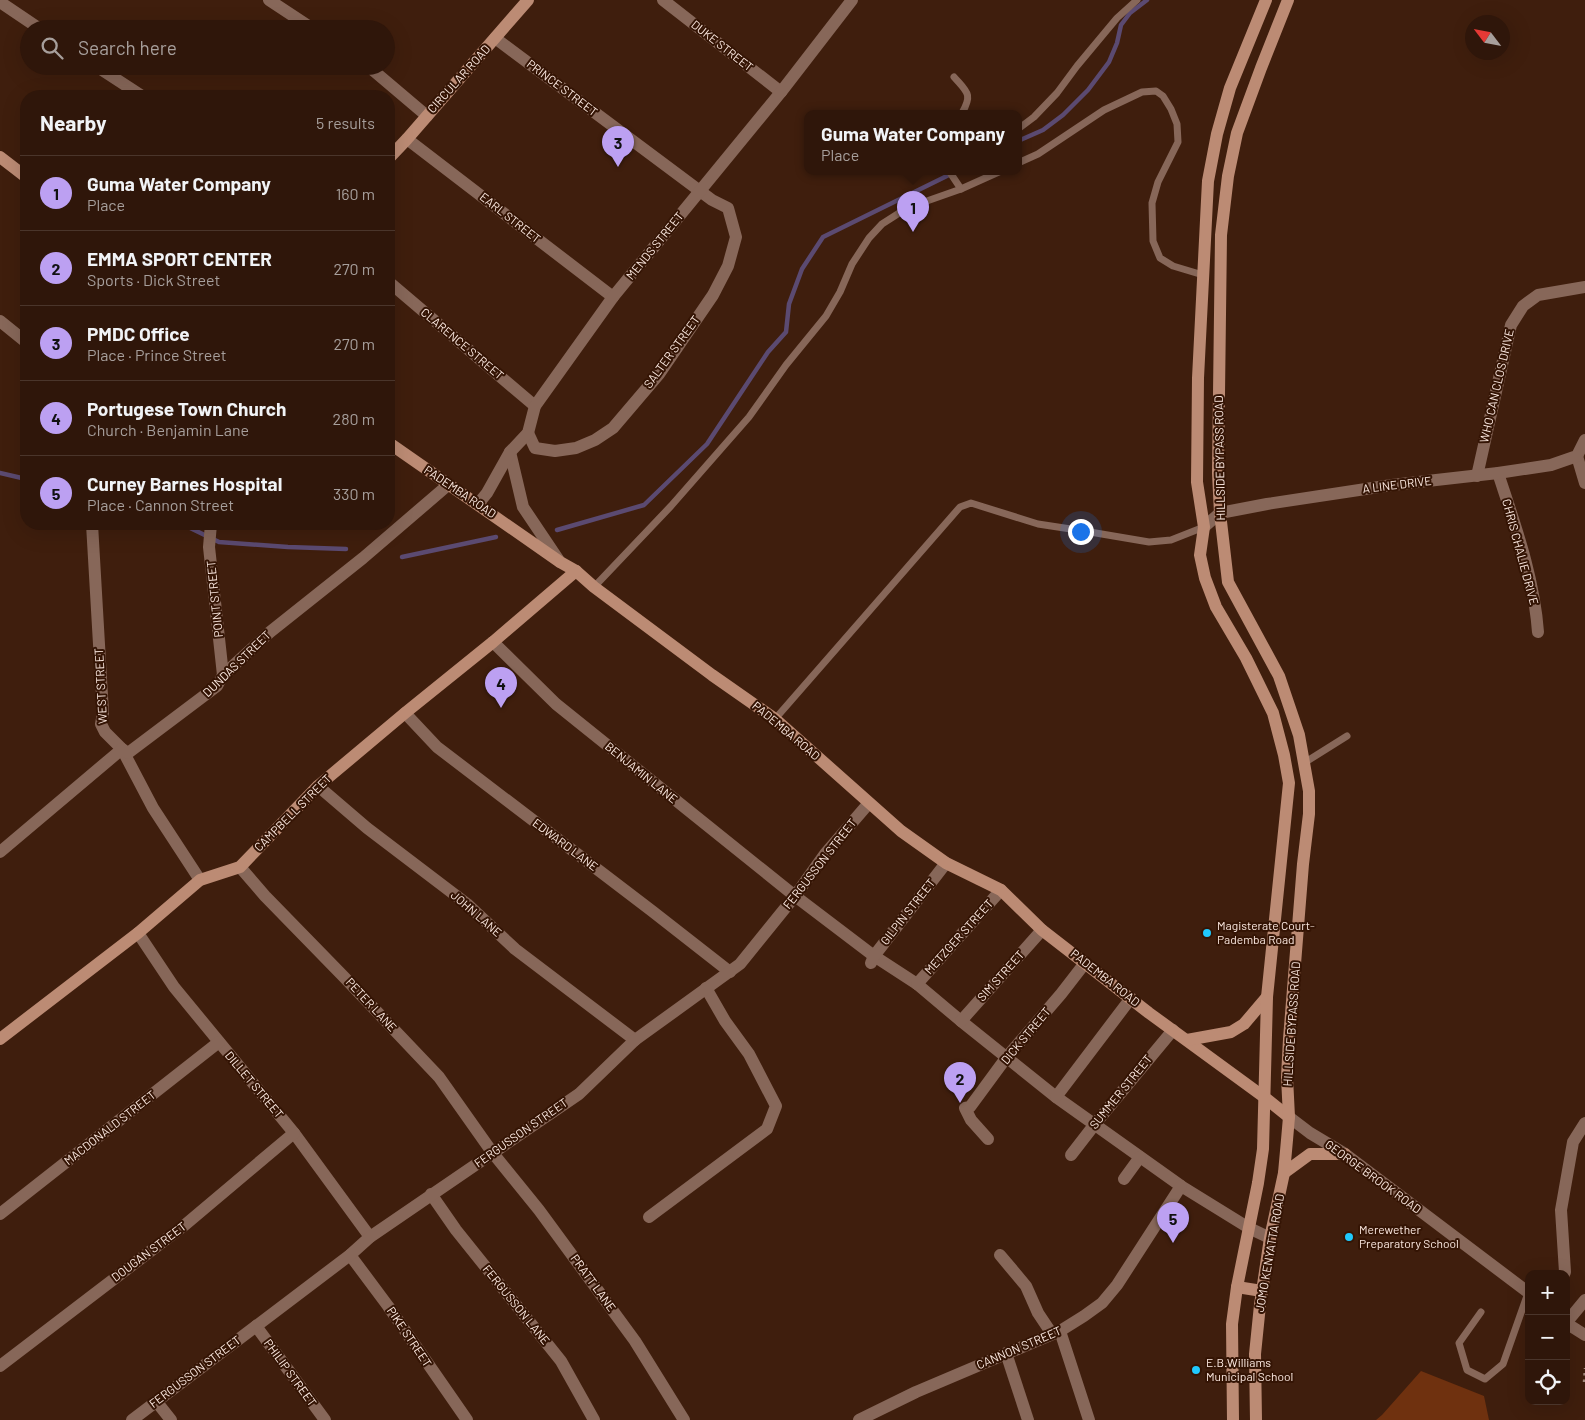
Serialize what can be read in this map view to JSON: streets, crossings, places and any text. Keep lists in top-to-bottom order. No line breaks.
{"streets":{"main road":["CIRCULAR ROAD","HILLSIDE BYPASS ROAD","PADEMBA ROAD","CAMPBELL STREET","JOMO KENYATTA ROAD"],"street":["DUKE STREET","PRINCE STREET","EARL STREET","MENDS STREET","CLARENCE STREET","SALTER STREET","WHO CAN CLOS DRIVE","A LINE DRIVE","CHRIS CHALIE DRIVE","POINT STREET","DUNDAS STREET","WEST STREET","BENJAMIN LANE","EDWARD LANE","FERGUSSON STREET","GILPIN STREET","JOHN LANE","METZGER STREET","SIM STREET","PETER LANE","DICK STREET","DILLET STREET","SUMMER STREET","MACDONALD STREET","GEORGE BROOK ROAD","DOUGAN STREET","PRATT LANE","FERGUSSON LANE","PIKE STREET","CANNON STREET","PHILIP STREET"]},"crossings":[["DUKE STREET","MENDS STREET"],["CIRCULAR ROAD","PRINCE STREET"],["CIRCULAR ROAD","EARL STREET"],["PRINCE STREET","MENDS STREET"],["PRINCE STREET","SALTER STREET"],["EARL STREET","MENDS STREET"],["MENDS STREET","CLARENCE STREET"],["MENDS STREET","SALTER STREET"],["MENDS STREET","PADEMBA ROAD"],["WHO CAN CLOS DRIVE","A LINE DRIVE"],["HILLSIDE BYPASS ROAD","A LINE DRIVE"],["HILLSIDE BYPASS ROAD","GEORGE BROOK ROAD"],["HILLSIDE BYPASS ROAD","JOMO KENYATTA ROAD"],["A LINE DRIVE","CHRIS CHALIE DRIVE"],["PADEMBA ROAD","DUNDAS STREET"],["PADEMBA ROAD","CAMPBELL STREET"],["PADEMBA ROAD","FERGUSSON STREET"],["PADEMBA ROAD","GILPIN STREET"],["PADEMBA ROAD","METZGER STREET"],["PADEMBA ROAD","SIM STREET"],["PADEMBA ROAD","DICK STREET"],["PADEMBA ROAD","SUMMER STREET"],["POINT STREET","DUNDAS STREET"],["DUNDAS STREET","WEST STREET"],["WEST STREET","CAMPBELL STREET"],["BENJAMIN LANE","CAMPBELL STREET"],["BENJAMIN LANE","FERGUSSON STREET"],["BENJAMIN LANE","GILPIN STREET"],["BENJAMIN LANE","METZGER STREET"],["BENJAMIN LANE","SIM STREET"],["BENJAMIN LANE","DICK STREET"],["BENJAMIN LANE","SUMMER STREET"],["BENJAMIN LANE","JOMO KENYATTA ROAD"],["BENJAMIN LANE","CANNON STREET"],["CAMPBELL STREET","EDWARD LANE"],["CAMPBELL STREET","JOHN LANE"],["CAMPBELL STREET","PETER LANE"],["CAMPBELL STREET","DILLET STREET"],["EDWARD LANE","FERGUSSON STREET"],["FERGUSSON STREET","JOHN LANE"],["FERGUSSON STREET","PETER LANE"],["FERGUSSON STREET","DILLET STREET"],["FERGUSSON STREET","PRATT LANE"],["FERGUSSON STREET","FERGUSSON LANE"],["FERGUSSON STREET","PIKE STREET"],["FERGUSSON STREET","PHILIP STREET"],["PETER LANE","PRATT LANE"],["DILLET STREET","MACDONALD STREET"],["DILLET STREET","DOUGAN STREET"],["GEORGE BROOK ROAD","JOMO KENYATTA ROAD"]],"places":["Magisterate Court- Pademba Road","Merewether Preparatory School","E.B.Williams Municipal School"],"north":"top left","page":{"search":"Search here","heading":["Nearby","5 results"],"popup":["Guma Water Company","Place"],"pins":["3","1","4","2","5"],"list":[{"mark":"1","name":"Guma Water Company","note":"Place","value":"160 m"},{"mark":"2","name":"EMMA SPORT CENTER","note":"Sports · Dick Street","value":"270 m"},{"mark":"3","name":"PMDC Office","note":"Place · Prince Street","value":"270 m"},{"mark":"4","name":"Portugese Town Church","note":"Church · Benjamin Lane","value":"280 m"},{"mark":"5","name":"Curney Barnes Hospital","note":"Place · Cannon Street","value":"330 m"}],"map_buttons":["+","−"]}}
